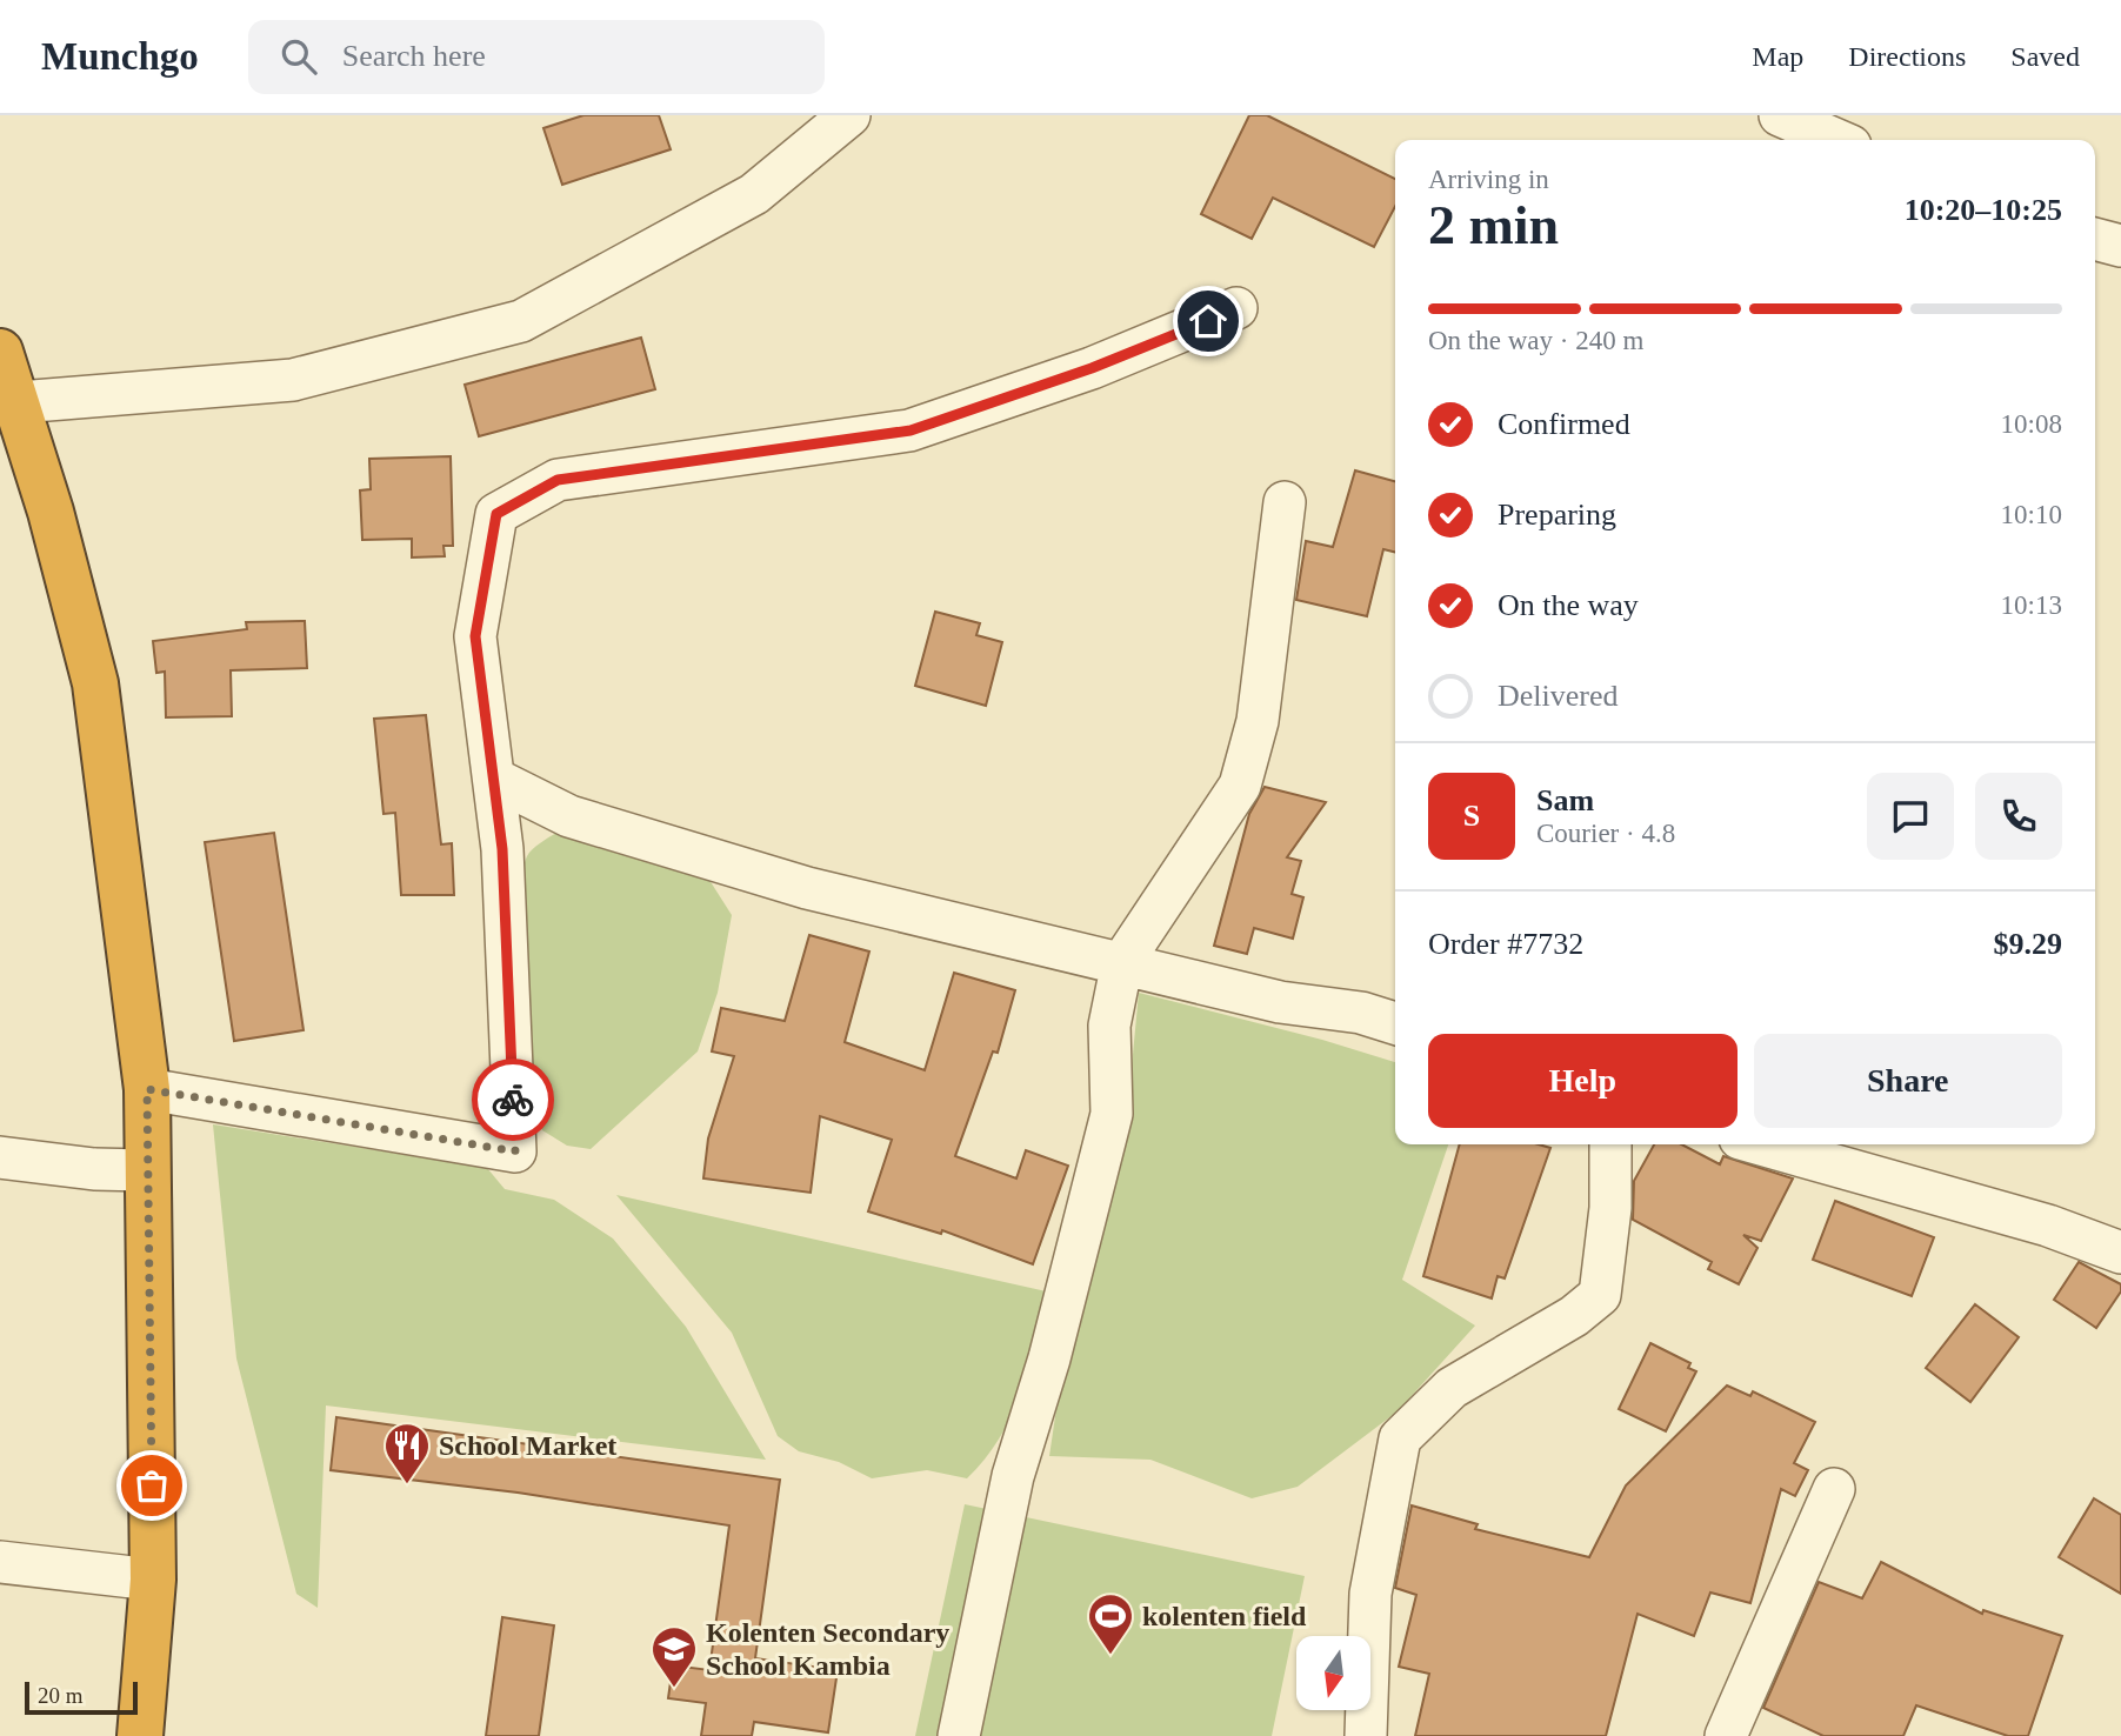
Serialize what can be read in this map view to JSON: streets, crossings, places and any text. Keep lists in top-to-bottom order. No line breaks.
{"places":{"restaurant":["School Market"],"sports":["kolenten field"],"school or university":["Kolenten Secondary School Kambia"]},"scale_bar":"20 m","north":"bottom","page":{"header":"Munchgo","search":"Search here","nav":["Map","Directions","Saved"],"heading":["2 min","Arriving in","10:20–10:25"],"panel":["Sam","Courier · 4.8","Order #7732","$9.29"],"bar":"On the way · 240 m","list":[["Confirmed","10:08"],["Preparing","10:10"],["On the way","10:13"],"Delivered"],"round":"S","buttons":["Help","Share"],"scale":"20 m"}}
